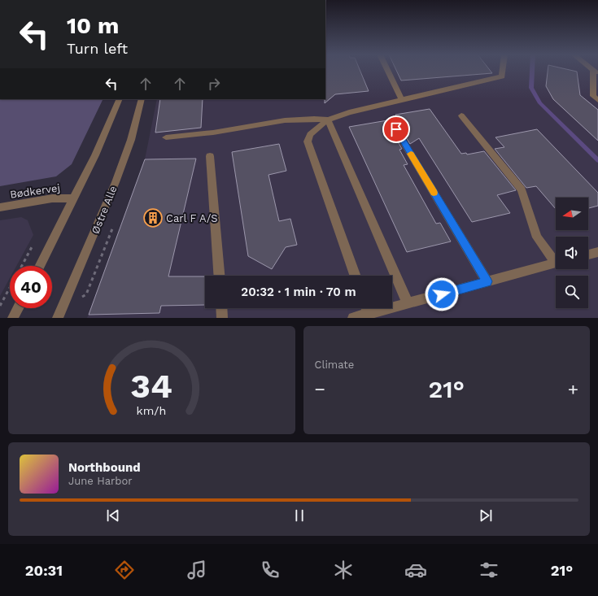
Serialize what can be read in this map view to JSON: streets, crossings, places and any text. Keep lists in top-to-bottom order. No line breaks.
{"streets":{"street":["Bødkervej","Østre Alle"]},"places":{"building":["Carl F A/S"]},"north":"left","page":{"turn":["10 m","Turn left"],"limit":"40","trip":"20:32 · 1 min · 70 m","tile":"Climate","heat":["−","21°","+"],"song":["Northbound","June Harbor"],"tabs":["20:31","21°"],"gauge":["34","km/h"]}}
